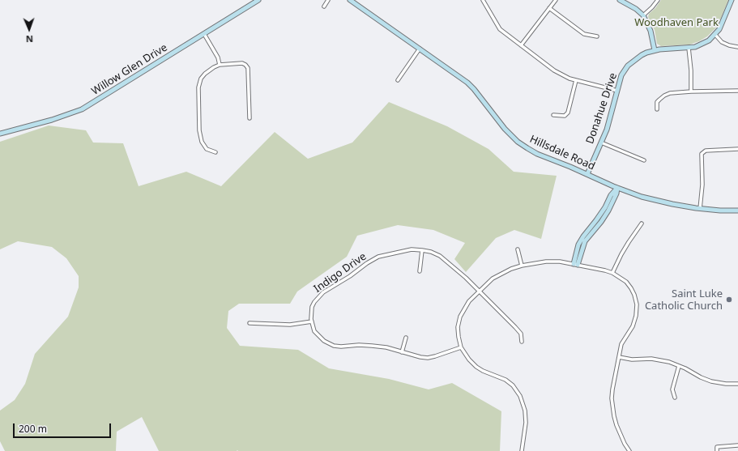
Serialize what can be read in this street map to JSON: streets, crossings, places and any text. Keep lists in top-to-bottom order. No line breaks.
{"streets":{"main road":["Willow Glen Drive","Donahue Drive","Hillsdale Road"],"street":["Indigo Drive"]},"crossings":[["Donahue Drive","Hillsdale Road"]],"parks":["Woodhaven Park"],"places":["Saint Luke Catholic Church"],"scale_bar":"200 m","north":"bottom"}
